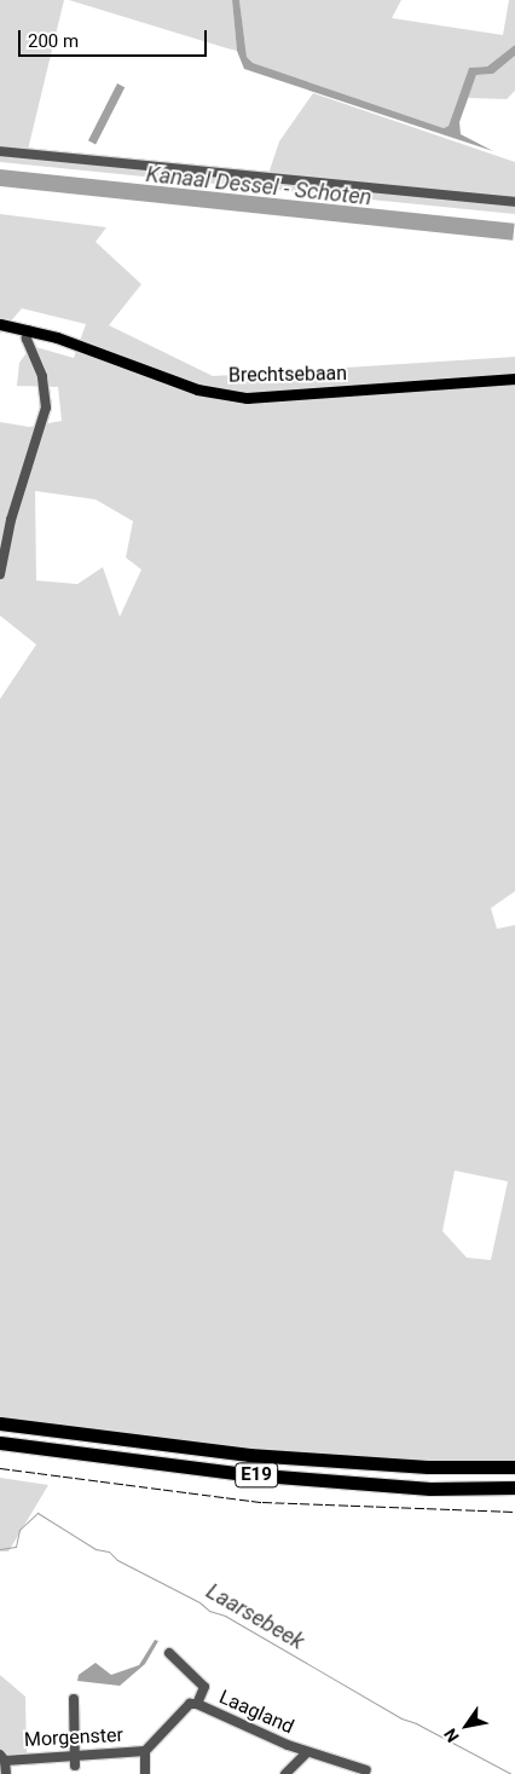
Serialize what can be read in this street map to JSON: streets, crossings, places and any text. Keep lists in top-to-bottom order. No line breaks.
{"streets":{"highway":["E19"],"main road":["Brechtsebaan"],"street":["Laagland","Morgenster"]},"water":["Kanaal Dessel - Schoten","Laarsebeek"],"scale_bar":"200 m","north":"bottom left"}
